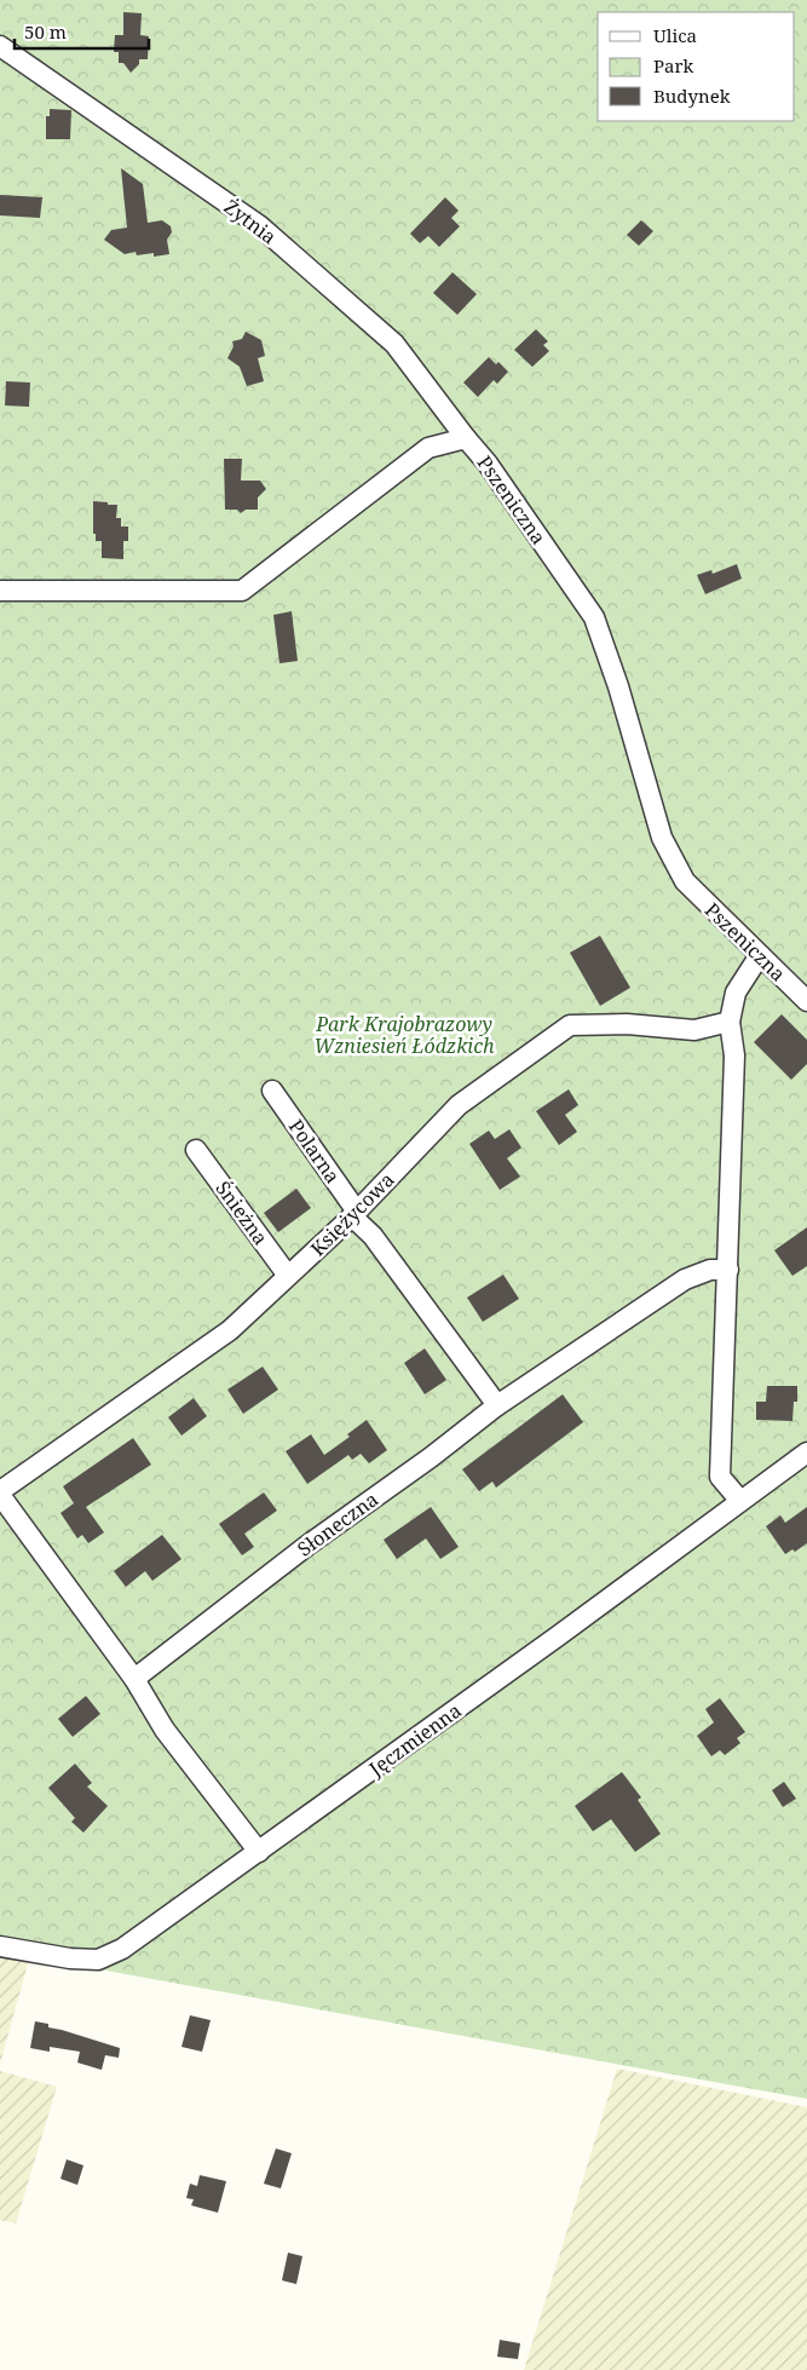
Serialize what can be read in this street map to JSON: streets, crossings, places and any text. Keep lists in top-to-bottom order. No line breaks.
{"streets":{"street":["Żytnia","Pszeniczna","Polarna","Śnieżna","Księżycowa","Słoneczna","Jęczmienna"]},"crossings":[["Żytnia","Pszeniczna"],["Polarna","Księżycowa"],["Polarna","Słoneczna"],["Śnieżna","Księżycowa"]],"parks":["Park Krajobrazowy Wzniesień Łódzkich"],"legend":["Ulica","Park","Budynek"],"scale_bar":"50 m"}
